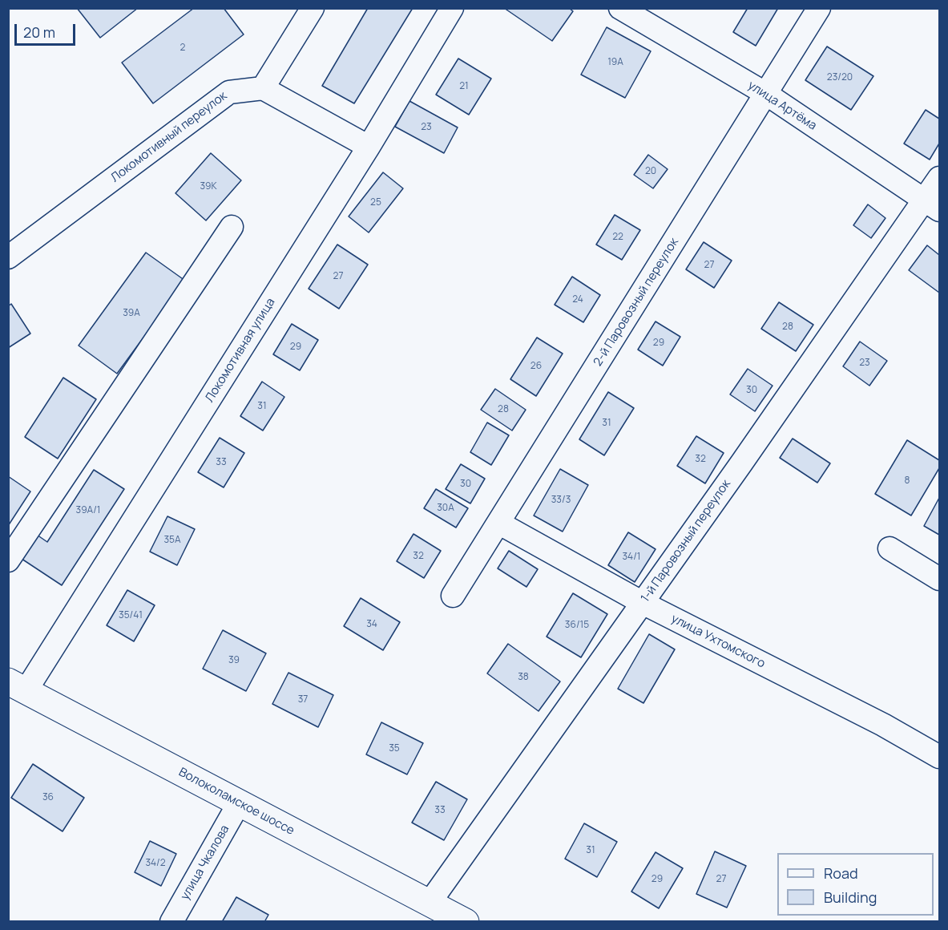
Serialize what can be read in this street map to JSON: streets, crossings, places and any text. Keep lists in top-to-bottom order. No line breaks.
{"streets":{"main road":["Волоколамское шоссе"],"street":["улица Артёма","Локомотивный переулок","2-й Паровозный переулок","Локомотивная улица","1-й Паровозный переулок","улица Ухтомского","улица Чкалова"]},"crossings":[["улица Артёма","2-й Паровозный переулок"],["улица Артёма","1-й Паровозный переулок"],["2-й Паровозный переулок","улица Ухтомского"],["Локомотивная улица","Волоколамское шоссе"],["1-й Паровозный переулок","улица Ухтомского"],["1-й Паровозный переулок","Волоколамское шоссе"],["Волоколамское шоссе","улица Чкалова"]],"house_numbers":["2","19А","23/20","21","23","20","39К","25","22","27","27","24","39А","28","29","29","23","26","30","31","28","31","32","33","8","30","33/3","30А","39А/1","35А","32","34/1","35/41","34","36/15","39","38","37","35","36","33","31","34/2","29","27"],"legend":["Road","Building"],"scale_bar":"20 m"}
